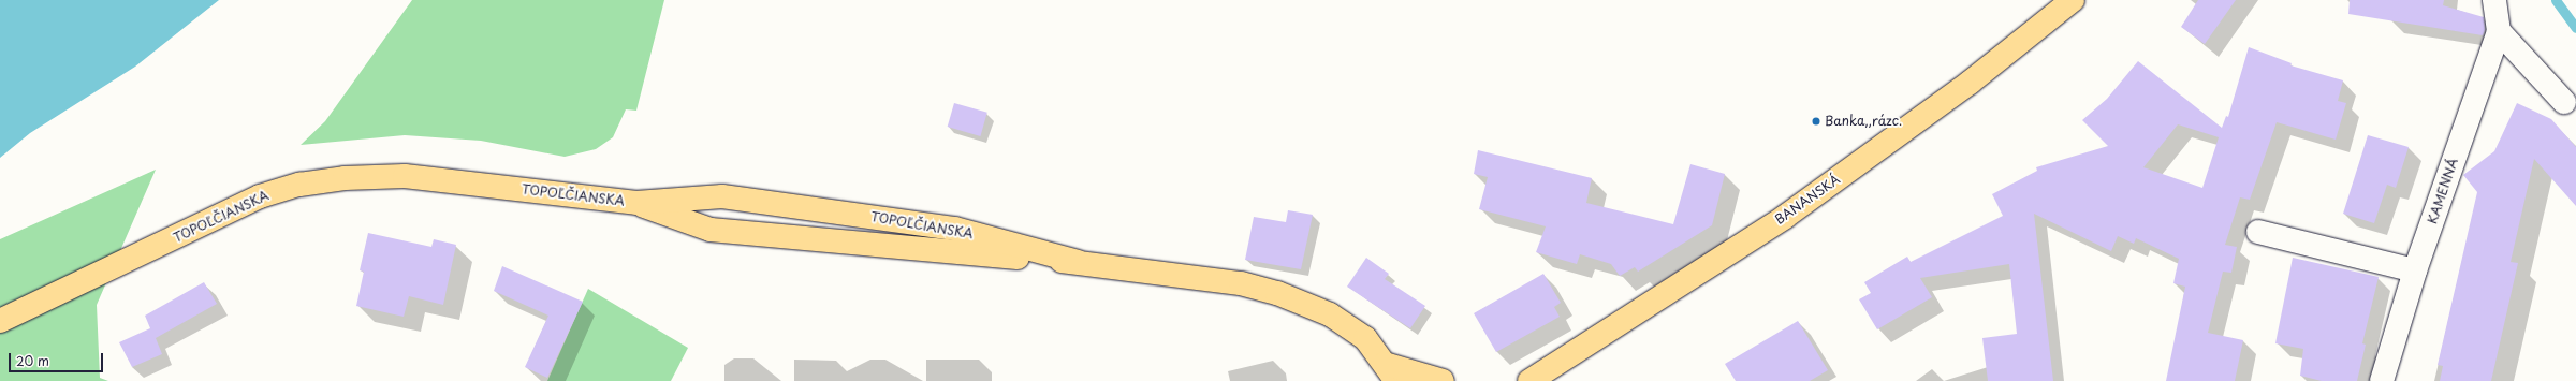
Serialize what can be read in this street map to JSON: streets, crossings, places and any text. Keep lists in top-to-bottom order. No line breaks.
{"streets":{"main road":["TOPOĽČIANSKA","BANANSKÁ"],"street":["KAMENNÁ"]},"places":["Banka,,rázc."],"scale_bar":"20 m"}
